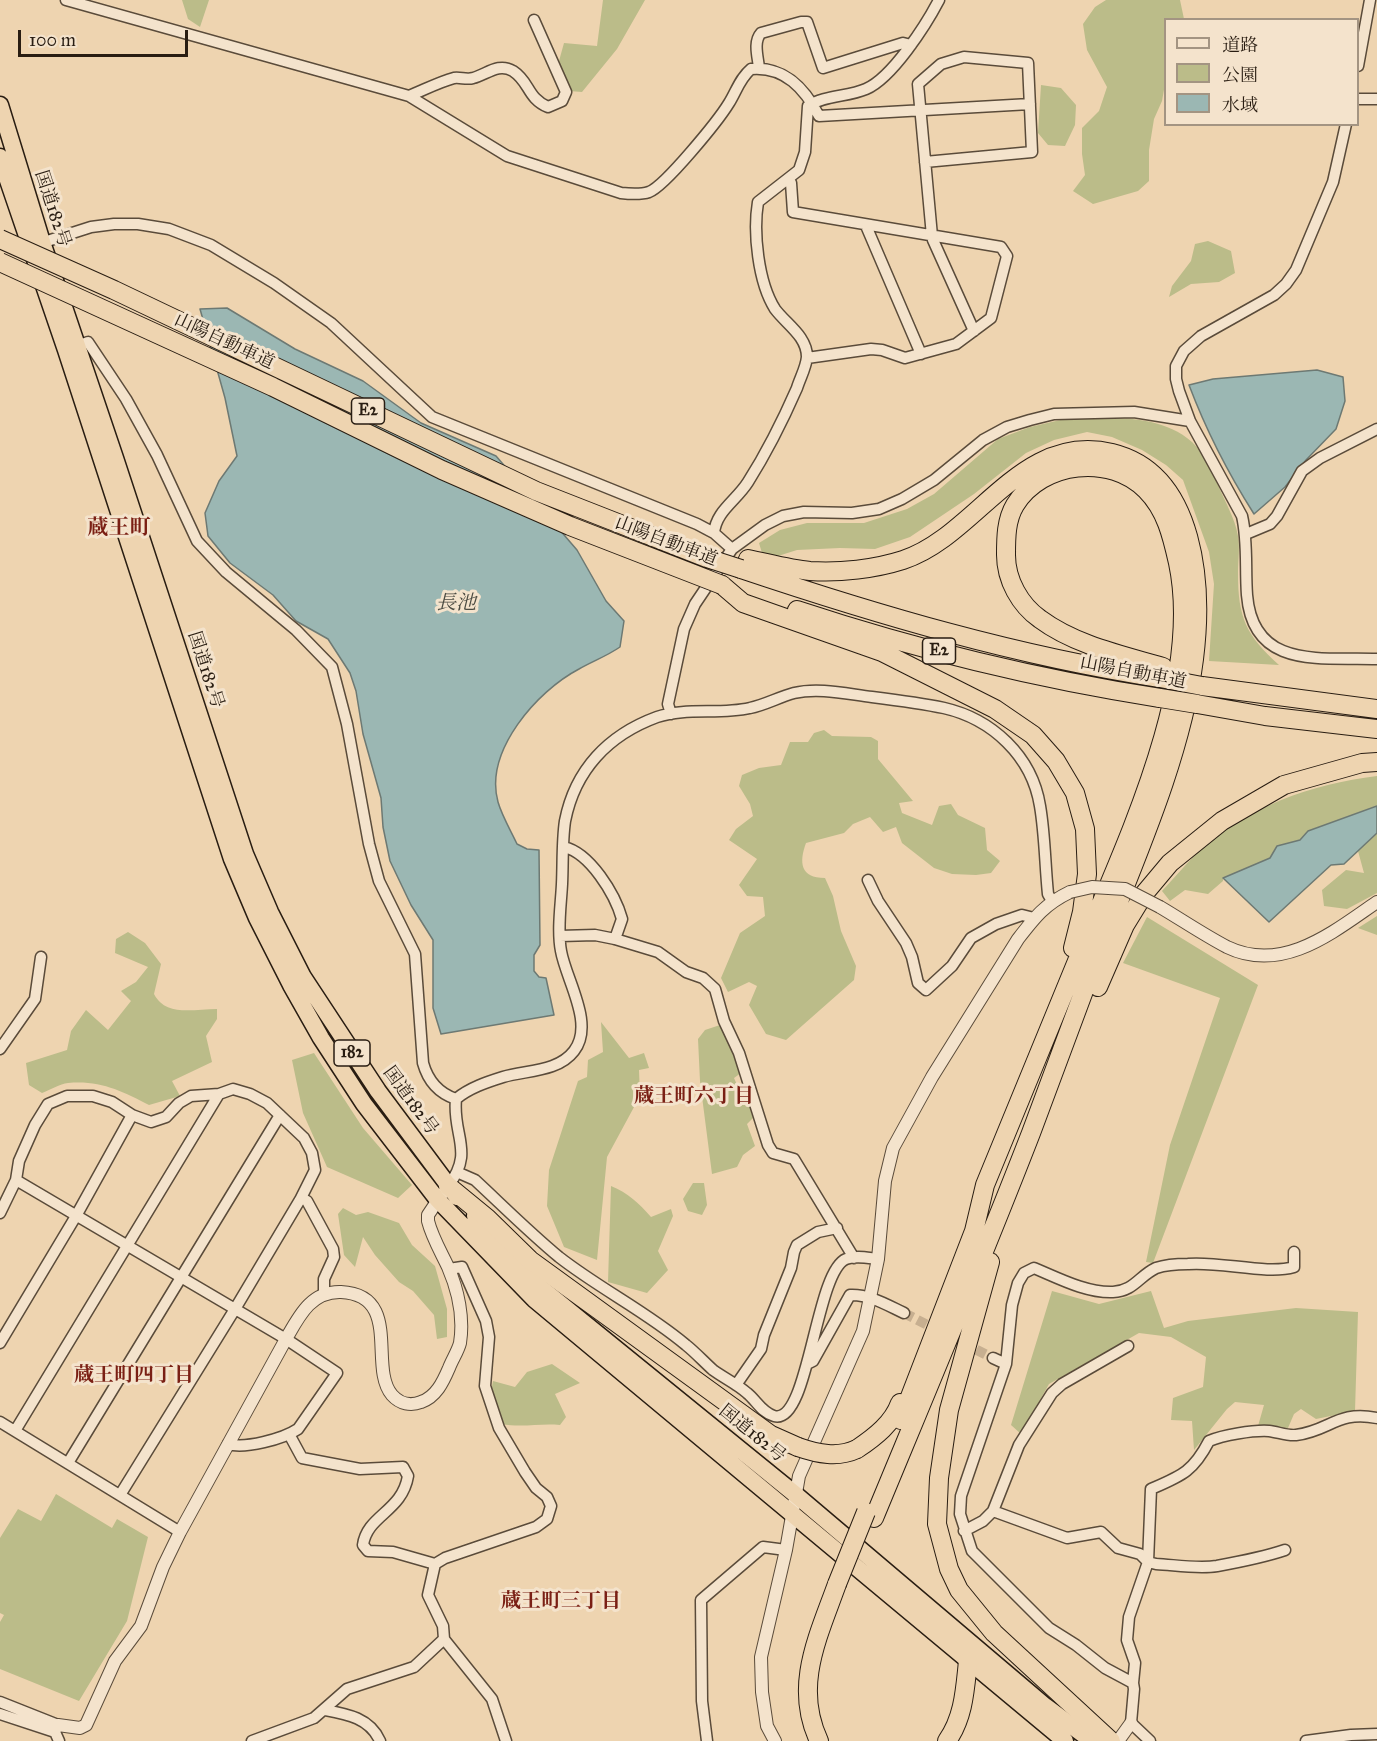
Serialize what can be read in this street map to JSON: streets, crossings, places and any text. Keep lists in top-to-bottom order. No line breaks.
{"streets":{"highway":["国道182号","山陽自動車道","E2","182"]},"districts":["蔵王町","蔵王町六丁目","蔵王町四丁目","蔵王町三丁目"],"water":["長池"],"legend":["道路","公園","水域"],"scale_bar":"100 m"}
